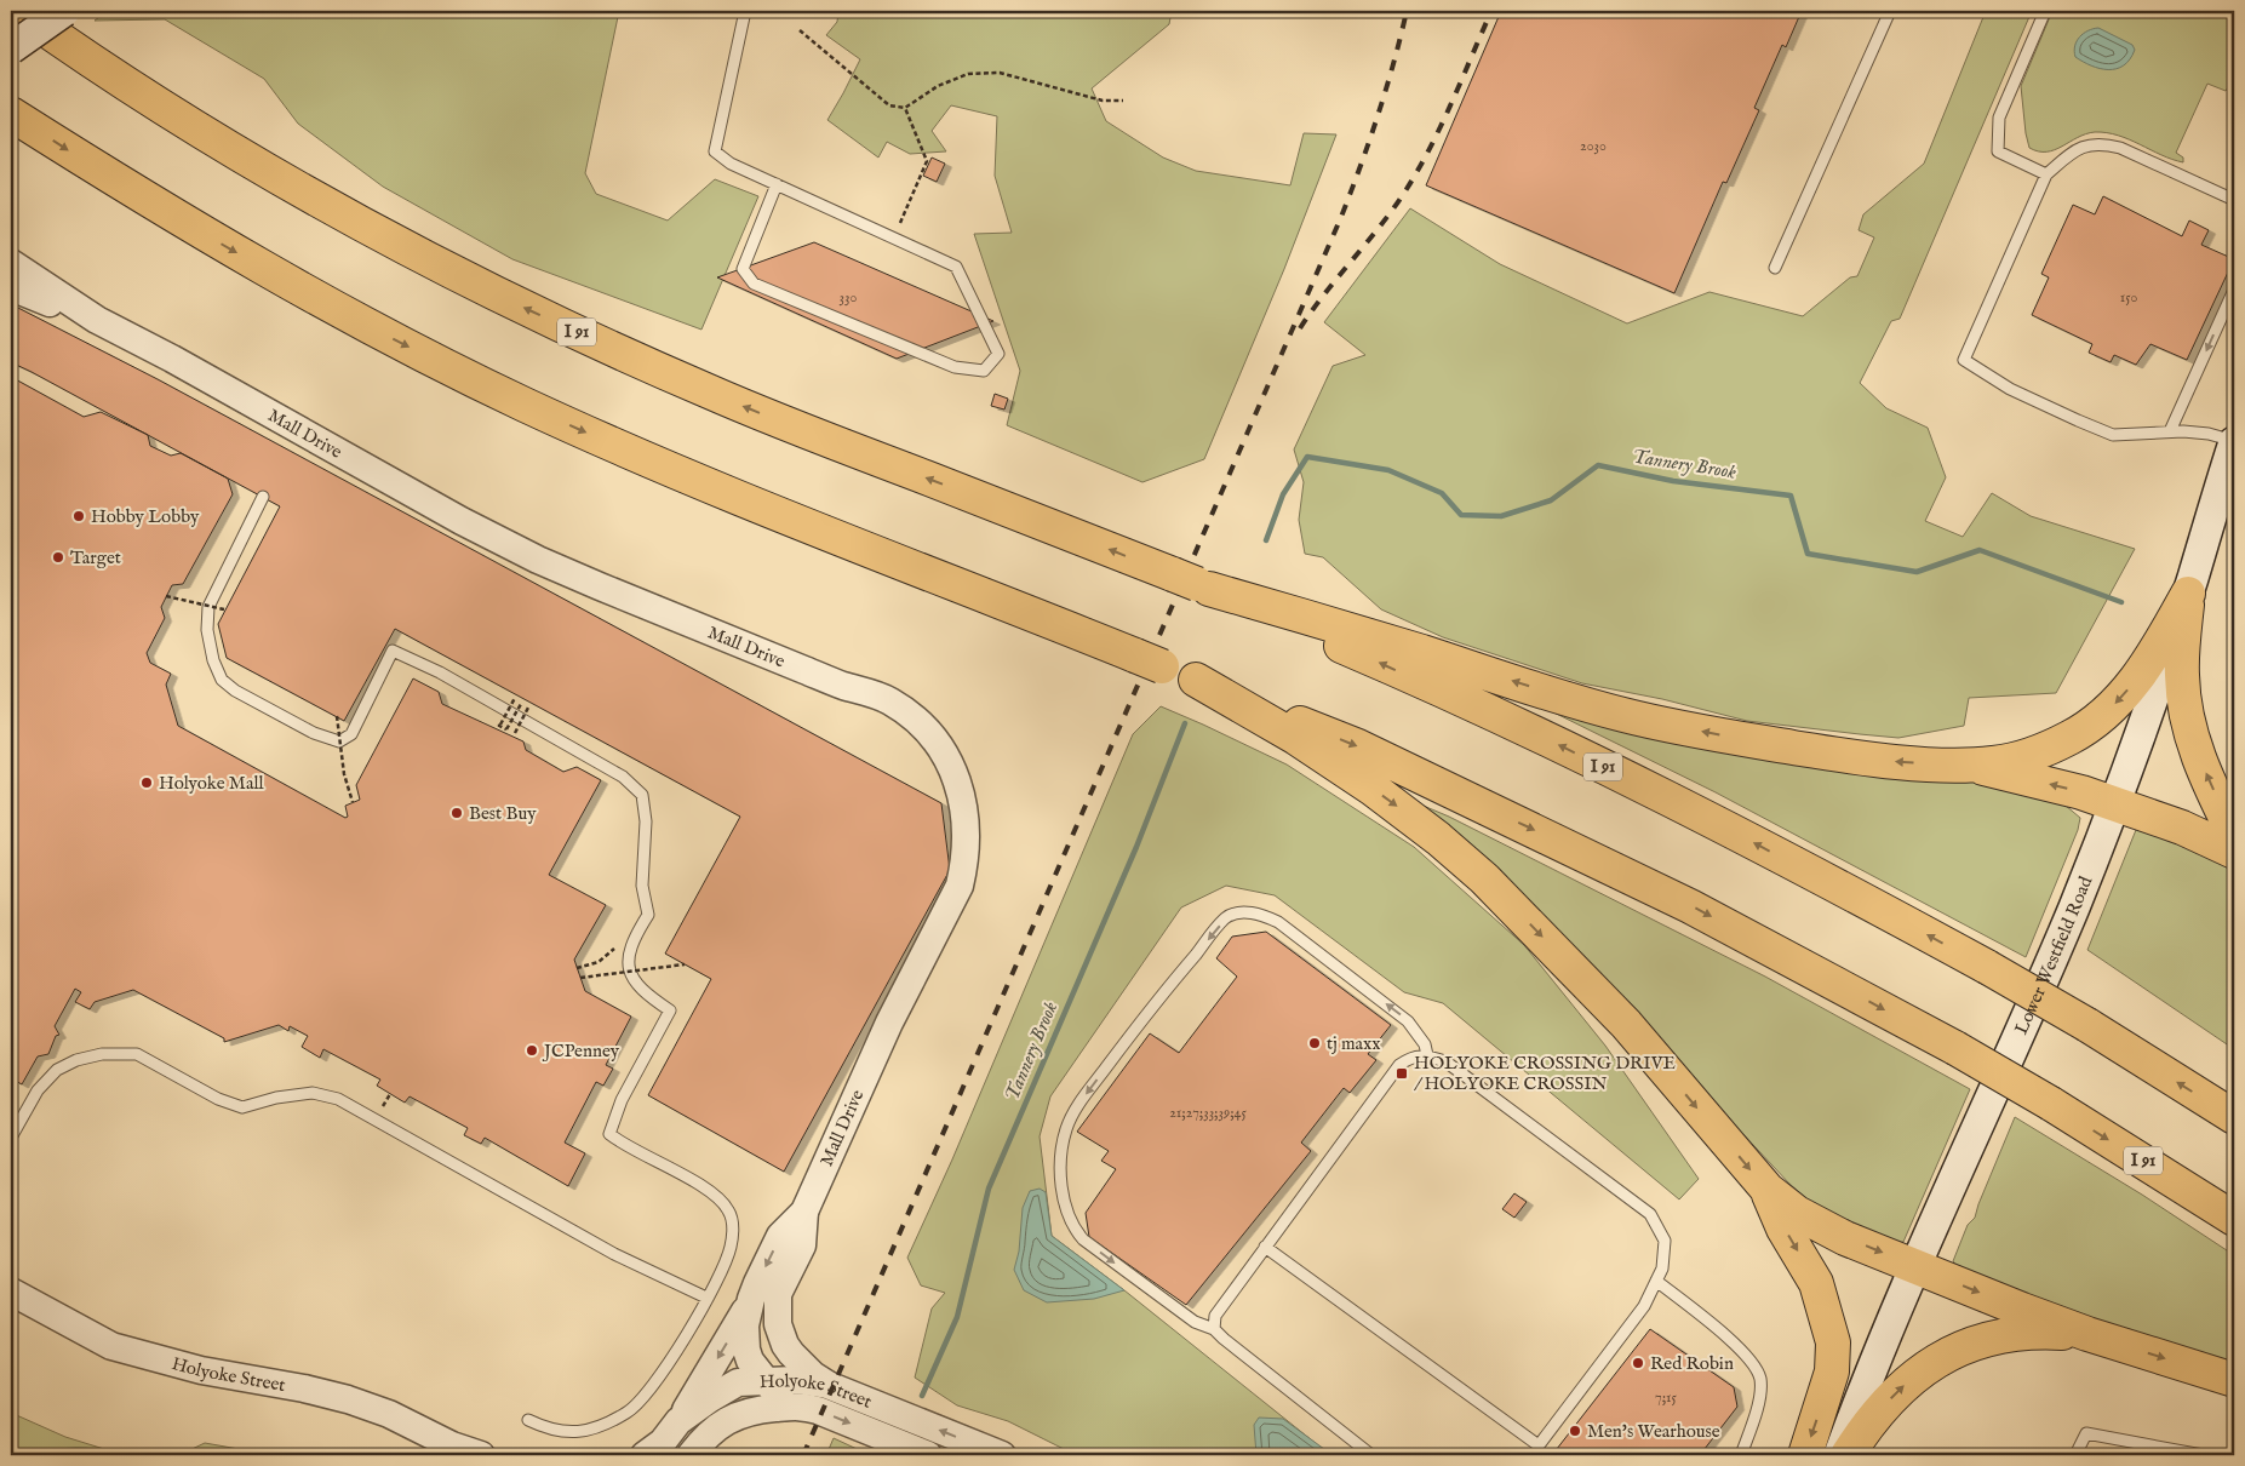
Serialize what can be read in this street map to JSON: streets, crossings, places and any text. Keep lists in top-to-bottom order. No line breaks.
{"streets":{"highway":["I 91"],"main road":["Lower Westfield Road"],"street":["Mall Drive","Holyoke Street"]},"crossings":[["Mall Drive","Holyoke Street"]],"water":["Tannery Brook"],"places":{"other":["Hobby Lobby","Target","Holyoke Mall","Best Buy","tj maxx","JCPenney","Red Robin","Men's Wearhouse"],"transit":["HOLYOKE CROSSING DRIVE / HOLYOKE CROSSIN"]},"house_numbers":["2030","330","150","21;27;33;39;45","7;15"]}
